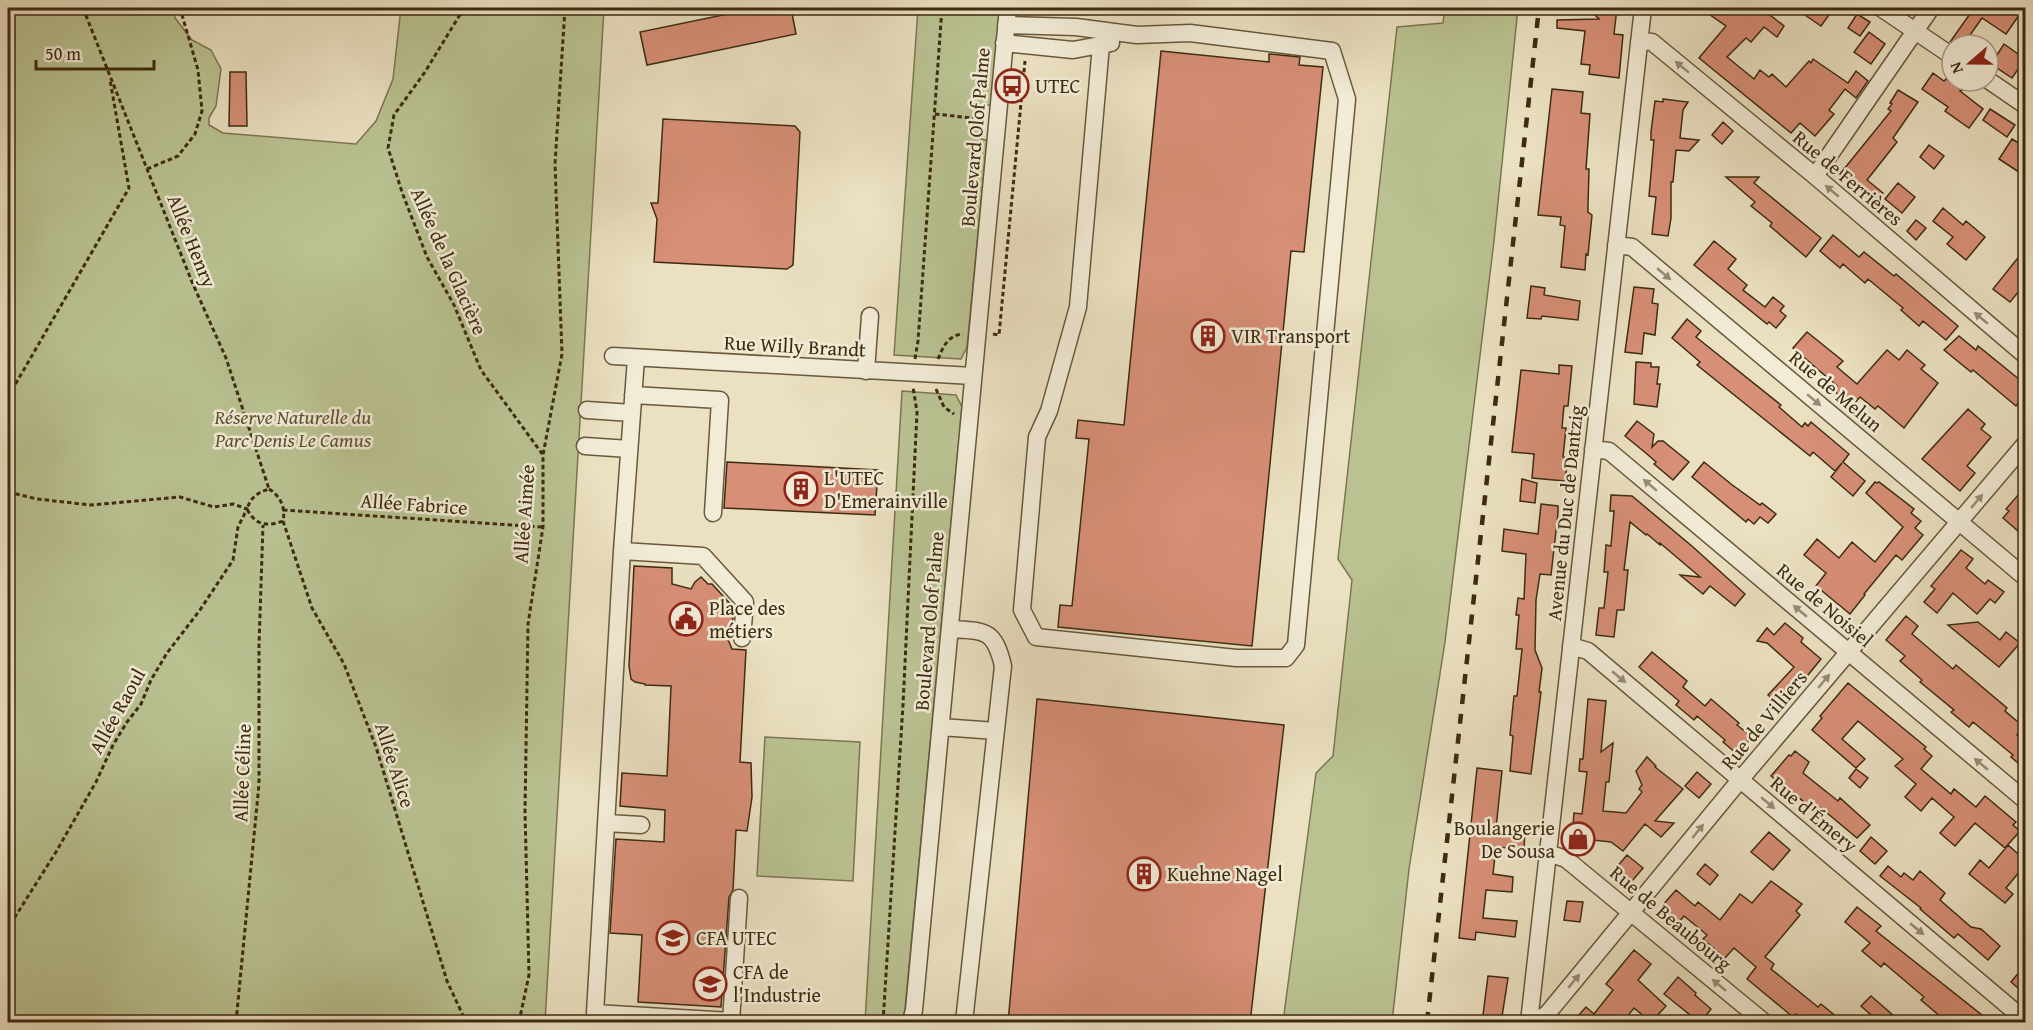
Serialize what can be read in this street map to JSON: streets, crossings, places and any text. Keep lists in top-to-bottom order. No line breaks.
{"streets":{"street":["Boulevard Olof Palme","Rue de Ferrières","Rue Willy Brandt","Rue de Melun","Avenue du Duc de Dantzig","Rue de Noisiel","Rue de Villiers","Rue d'Émery","Rue de Beaubourg"],"path":["Allée Henry","Allée de la Glacière","Allée Fabrice","Allée Aimée","Allée Raoul","Allée Alice","Allée Céline"]},"crossings":[["Boulevard Olof Palme","Rue Willy Brandt"],["Rue de Ferrières","Avenue du Duc de Dantzig"],["Allée Henry","Allée Fabrice"],["Allée Henry","Allée Raoul"],["Allée Henry","Allée Alice"],["Allée Henry","Allée Céline"],["Allée de la Glacière","Allée Aimée"],["Rue de Melun","Avenue du Duc de Dantzig"],["Rue de Melun","Rue de Villiers"],["Allée Fabrice","Allée Aimée"],["Allée Fabrice","Allée Raoul"],["Allée Fabrice","Allée Alice"],["Allée Fabrice","Allée Céline"],["Avenue du Duc de Dantzig","Rue de Noisiel"],["Avenue du Duc de Dantzig","Rue d'Émery"],["Avenue du Duc de Dantzig","Rue de Beaubourg"],["Rue de Noisiel","Rue de Villiers"],["Allée Raoul","Allée Alice"],["Allée Raoul","Allée Céline"],["Rue de Villiers","Rue d'Émery"],["Rue de Villiers","Rue de Beaubourg"],["Allée Alice","Allée Céline"]],"one_way":["Rue de Ferrières","Rue de Melun","Rue de Noisiel","Rue de Villiers","Rue d'Émery","Rue de Beaubourg"],"parks":["Réserve Naturelle du Parc Denis Le Camus"],"places":{"bus stop":["UTEC"],"building":["VIR Transport","L'UTEC D'Emerainville","Kuehne Nagel"],"public building":["Place des métiers"],"shop":["Boulangerie De Sousa"],"school or university":["CFA UTEC","CFA de l'Industrie"]},"scale_bar":"50 m","north":"left"}
